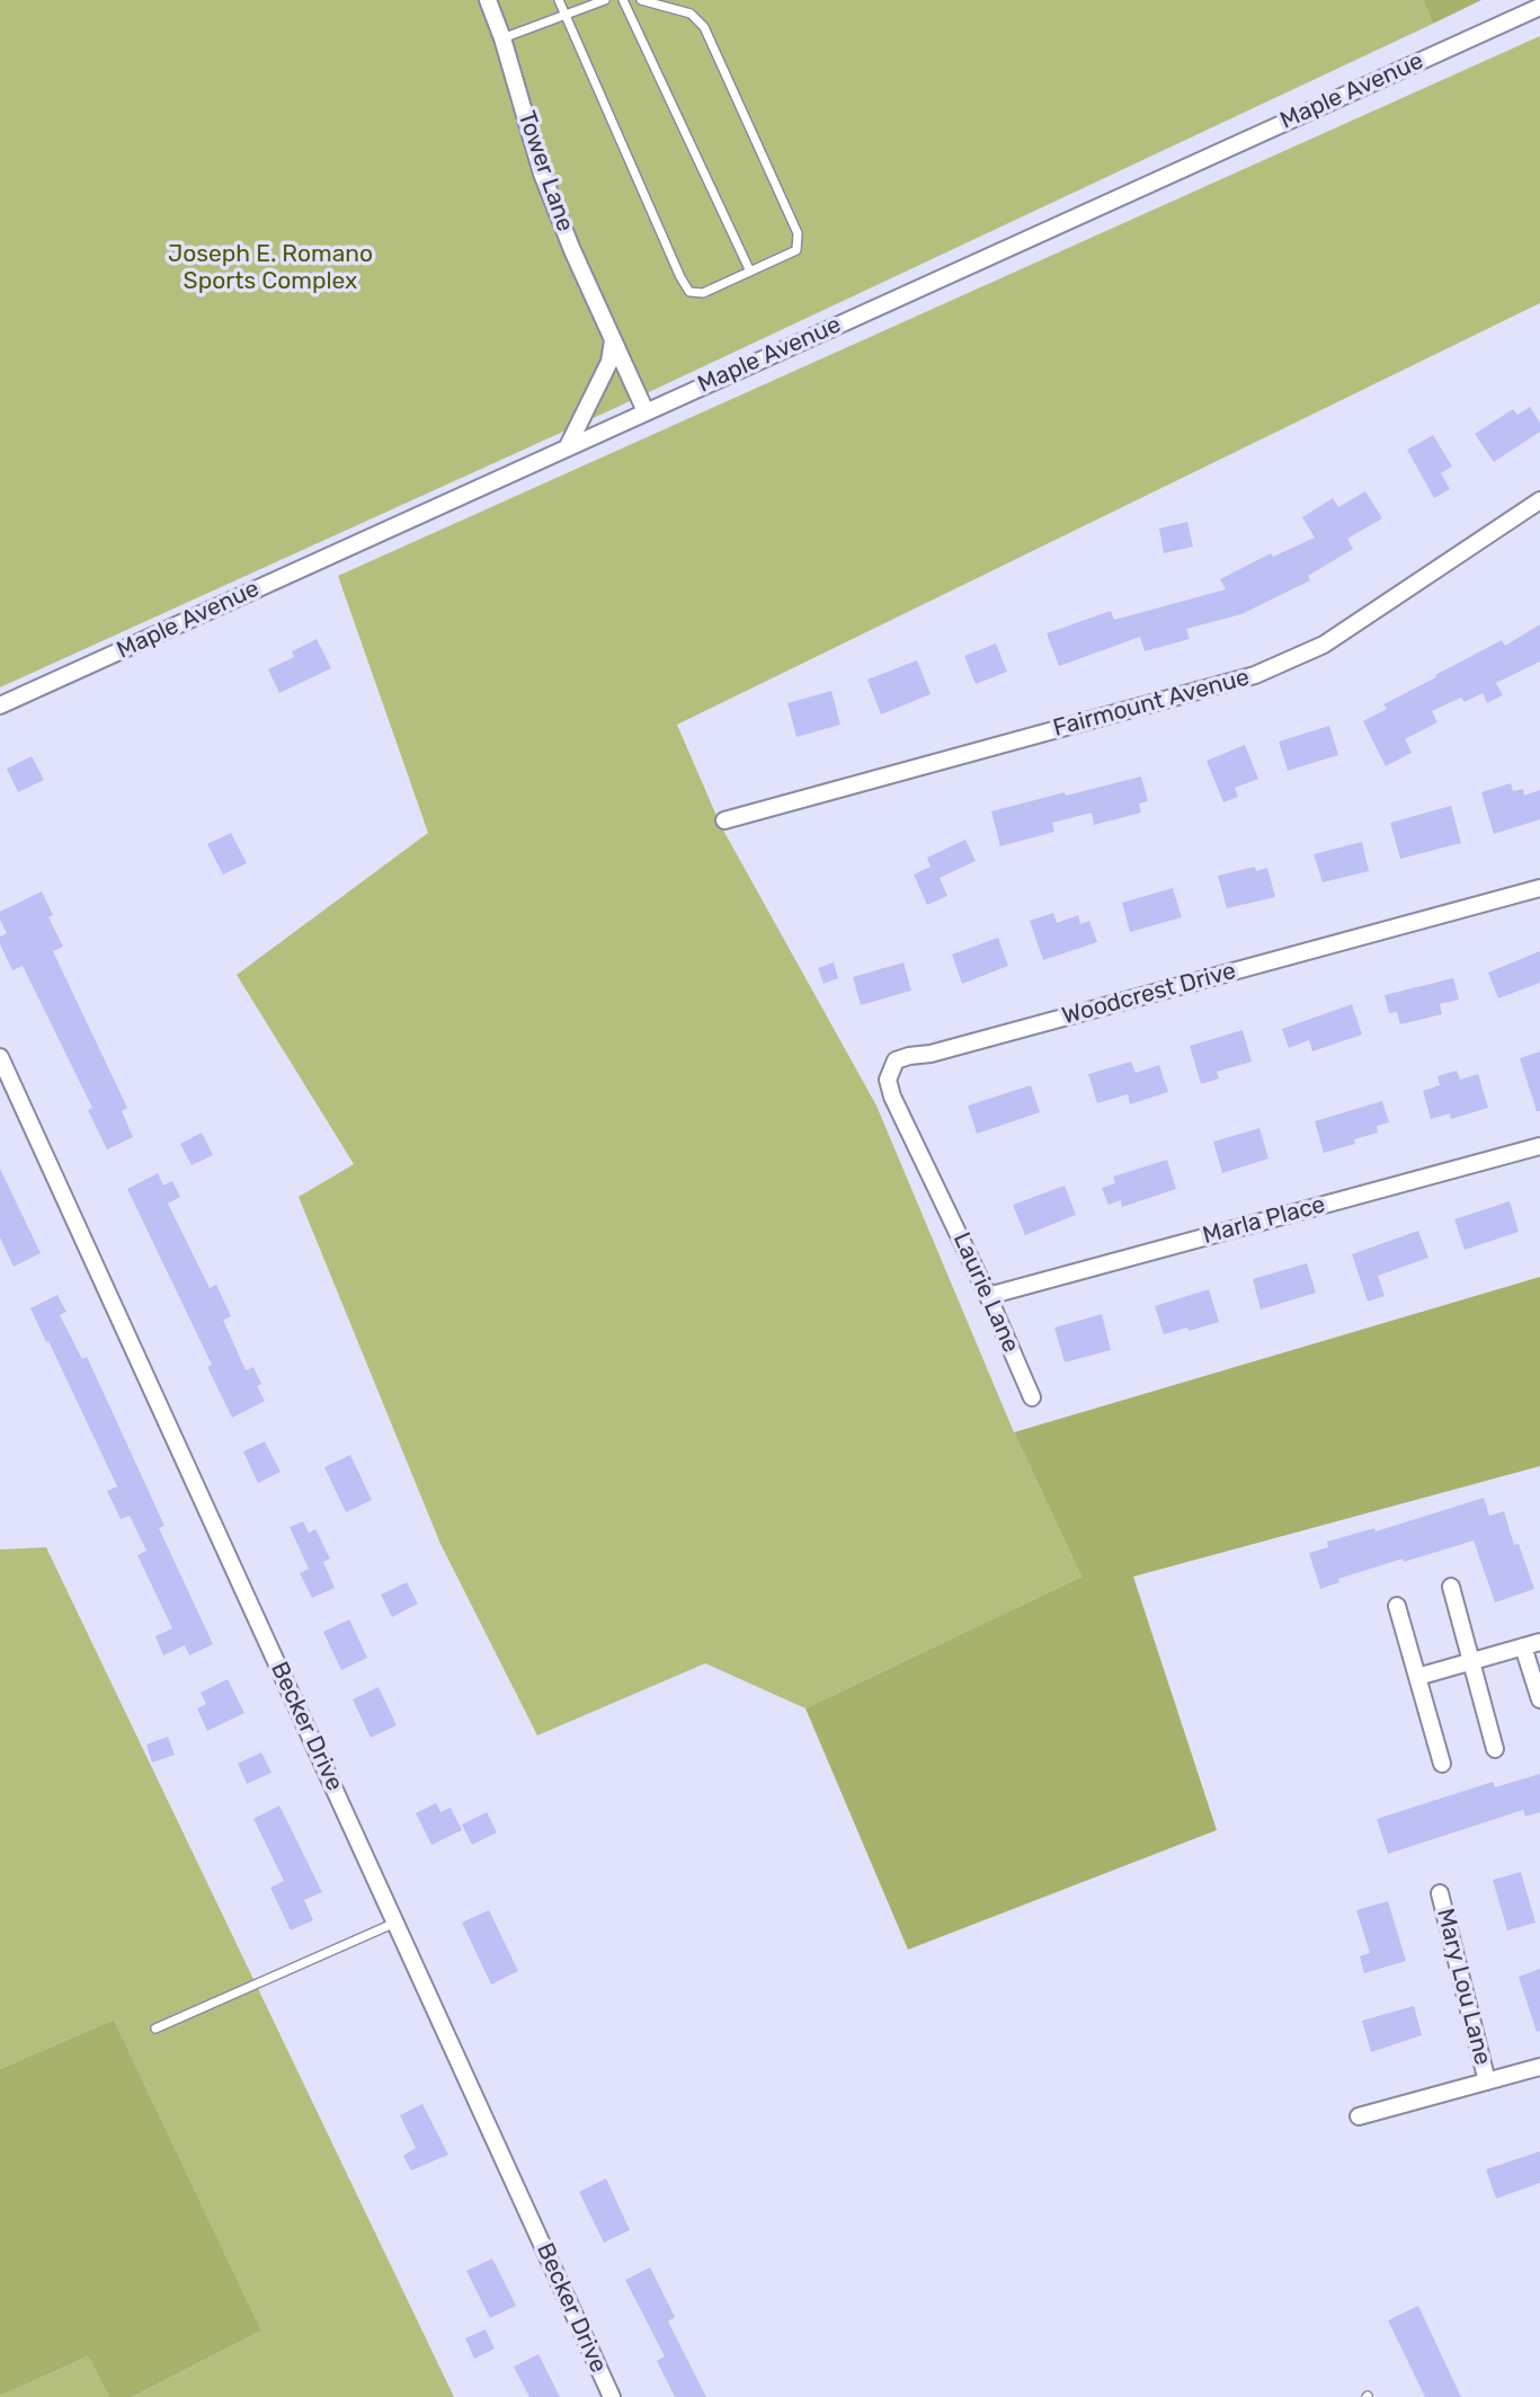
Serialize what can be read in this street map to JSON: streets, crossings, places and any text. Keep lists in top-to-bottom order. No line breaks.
{"streets":{"street":["Maple Avenue","Tower Lane","Fairmount Avenue","Woodcrest Drive","Marla Place","Laurie Lane","Becker Drive","Mary Lou Lane"]},"crossings":[["Maple Avenue","Tower Lane"],["Woodcrest Drive","Laurie Lane"],["Marla Place","Laurie Lane"]],"parks":["Joseph E. Romano Sports Complex"]}
